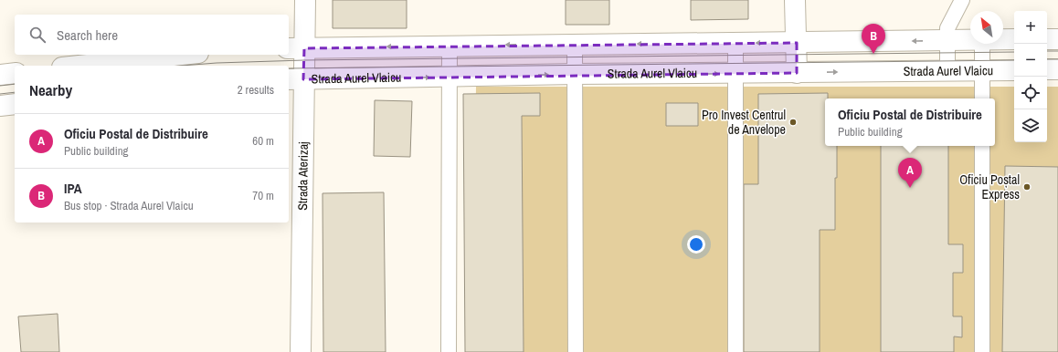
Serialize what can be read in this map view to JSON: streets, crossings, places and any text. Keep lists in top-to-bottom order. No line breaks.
{"streets":{"main road":["Strada Aurel Vlaicu","Strada Aterizaj"]},"crossings":[["Strada Aurel Vlaicu","Strada Aterizaj"]],"places":["Pro Invest Centrul de Anvelope","Oficiu Poștal Express"],"north":"top left","page":{"map_buttons":["+","−"],"search":"Search here","pins":["B","A"],"heading":["Nearby","2 results"],"popup":["Oficiu Postal de Distribuire","Public building"],"list":[{"mark":"A","name":"Oficiu Postal de Distribuire","note":"Public building","value":"60 m"},{"mark":"B","name":"IPA","note":"Bus stop · Strada Aurel Vlaicu","value":"70 m"}]}}
